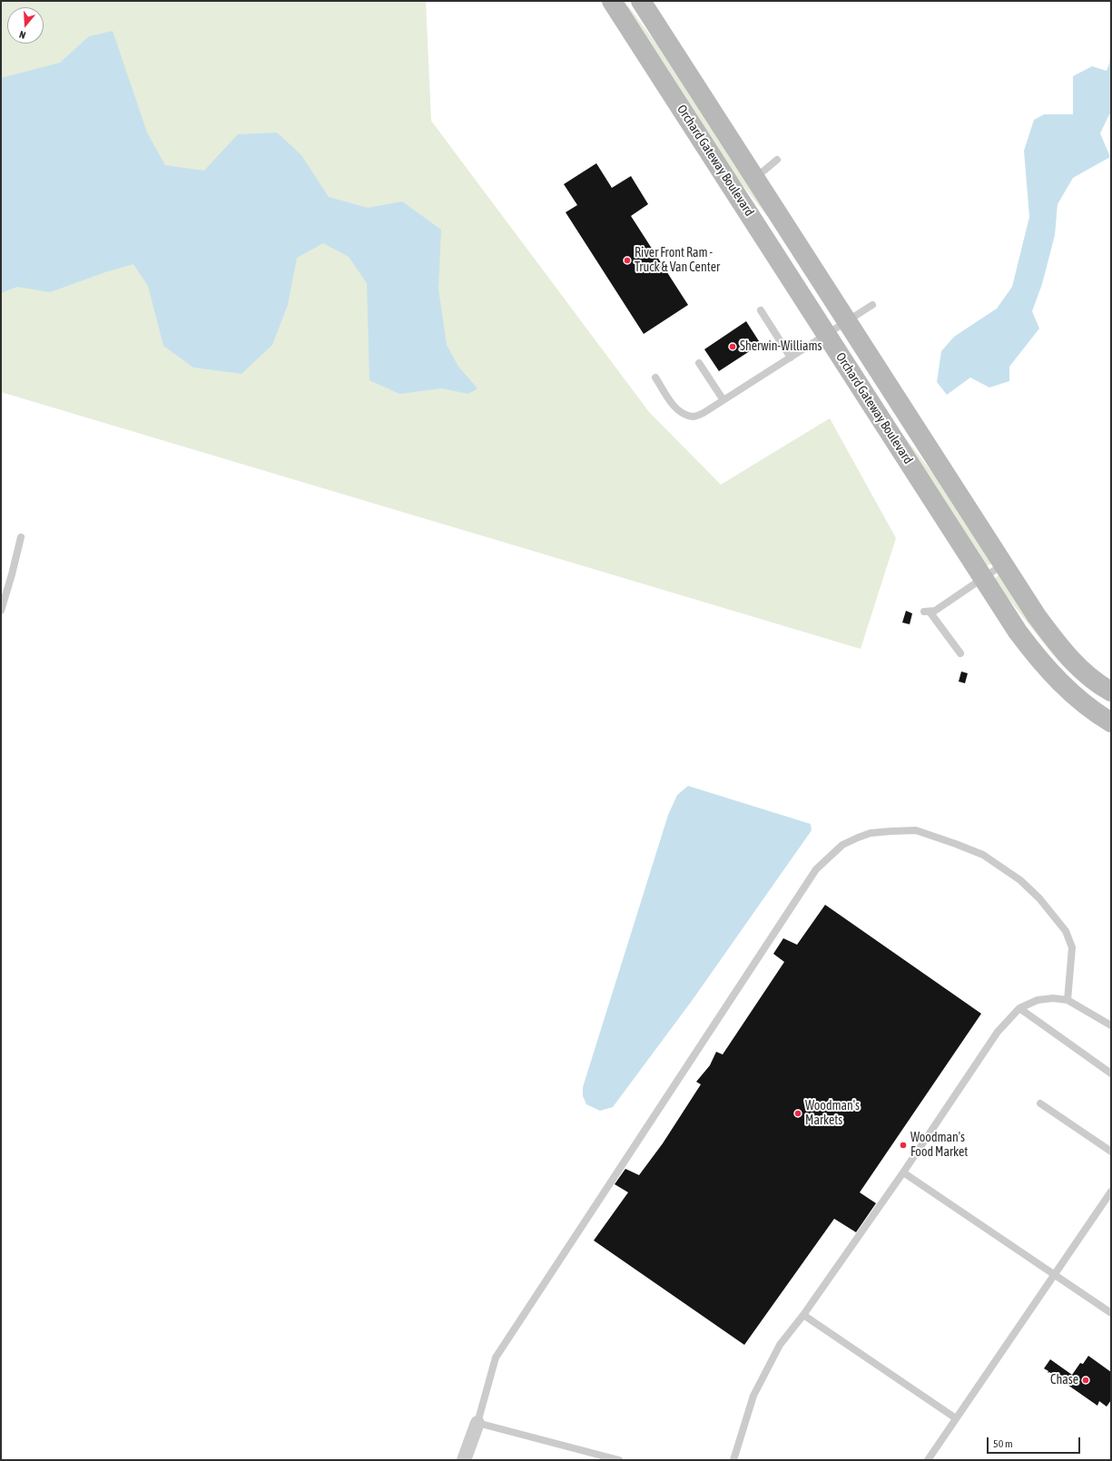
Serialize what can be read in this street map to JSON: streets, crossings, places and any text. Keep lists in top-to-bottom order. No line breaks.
{"streets":{"street":["Orchard Gateway Boulevard"]},"places":["River Front Ram - Truck & Van Center","Sherwin-Williams","Woodman's Markets","Woodman's Food Market","Chase"],"scale_bar":"50 m","north":"bottom"}
